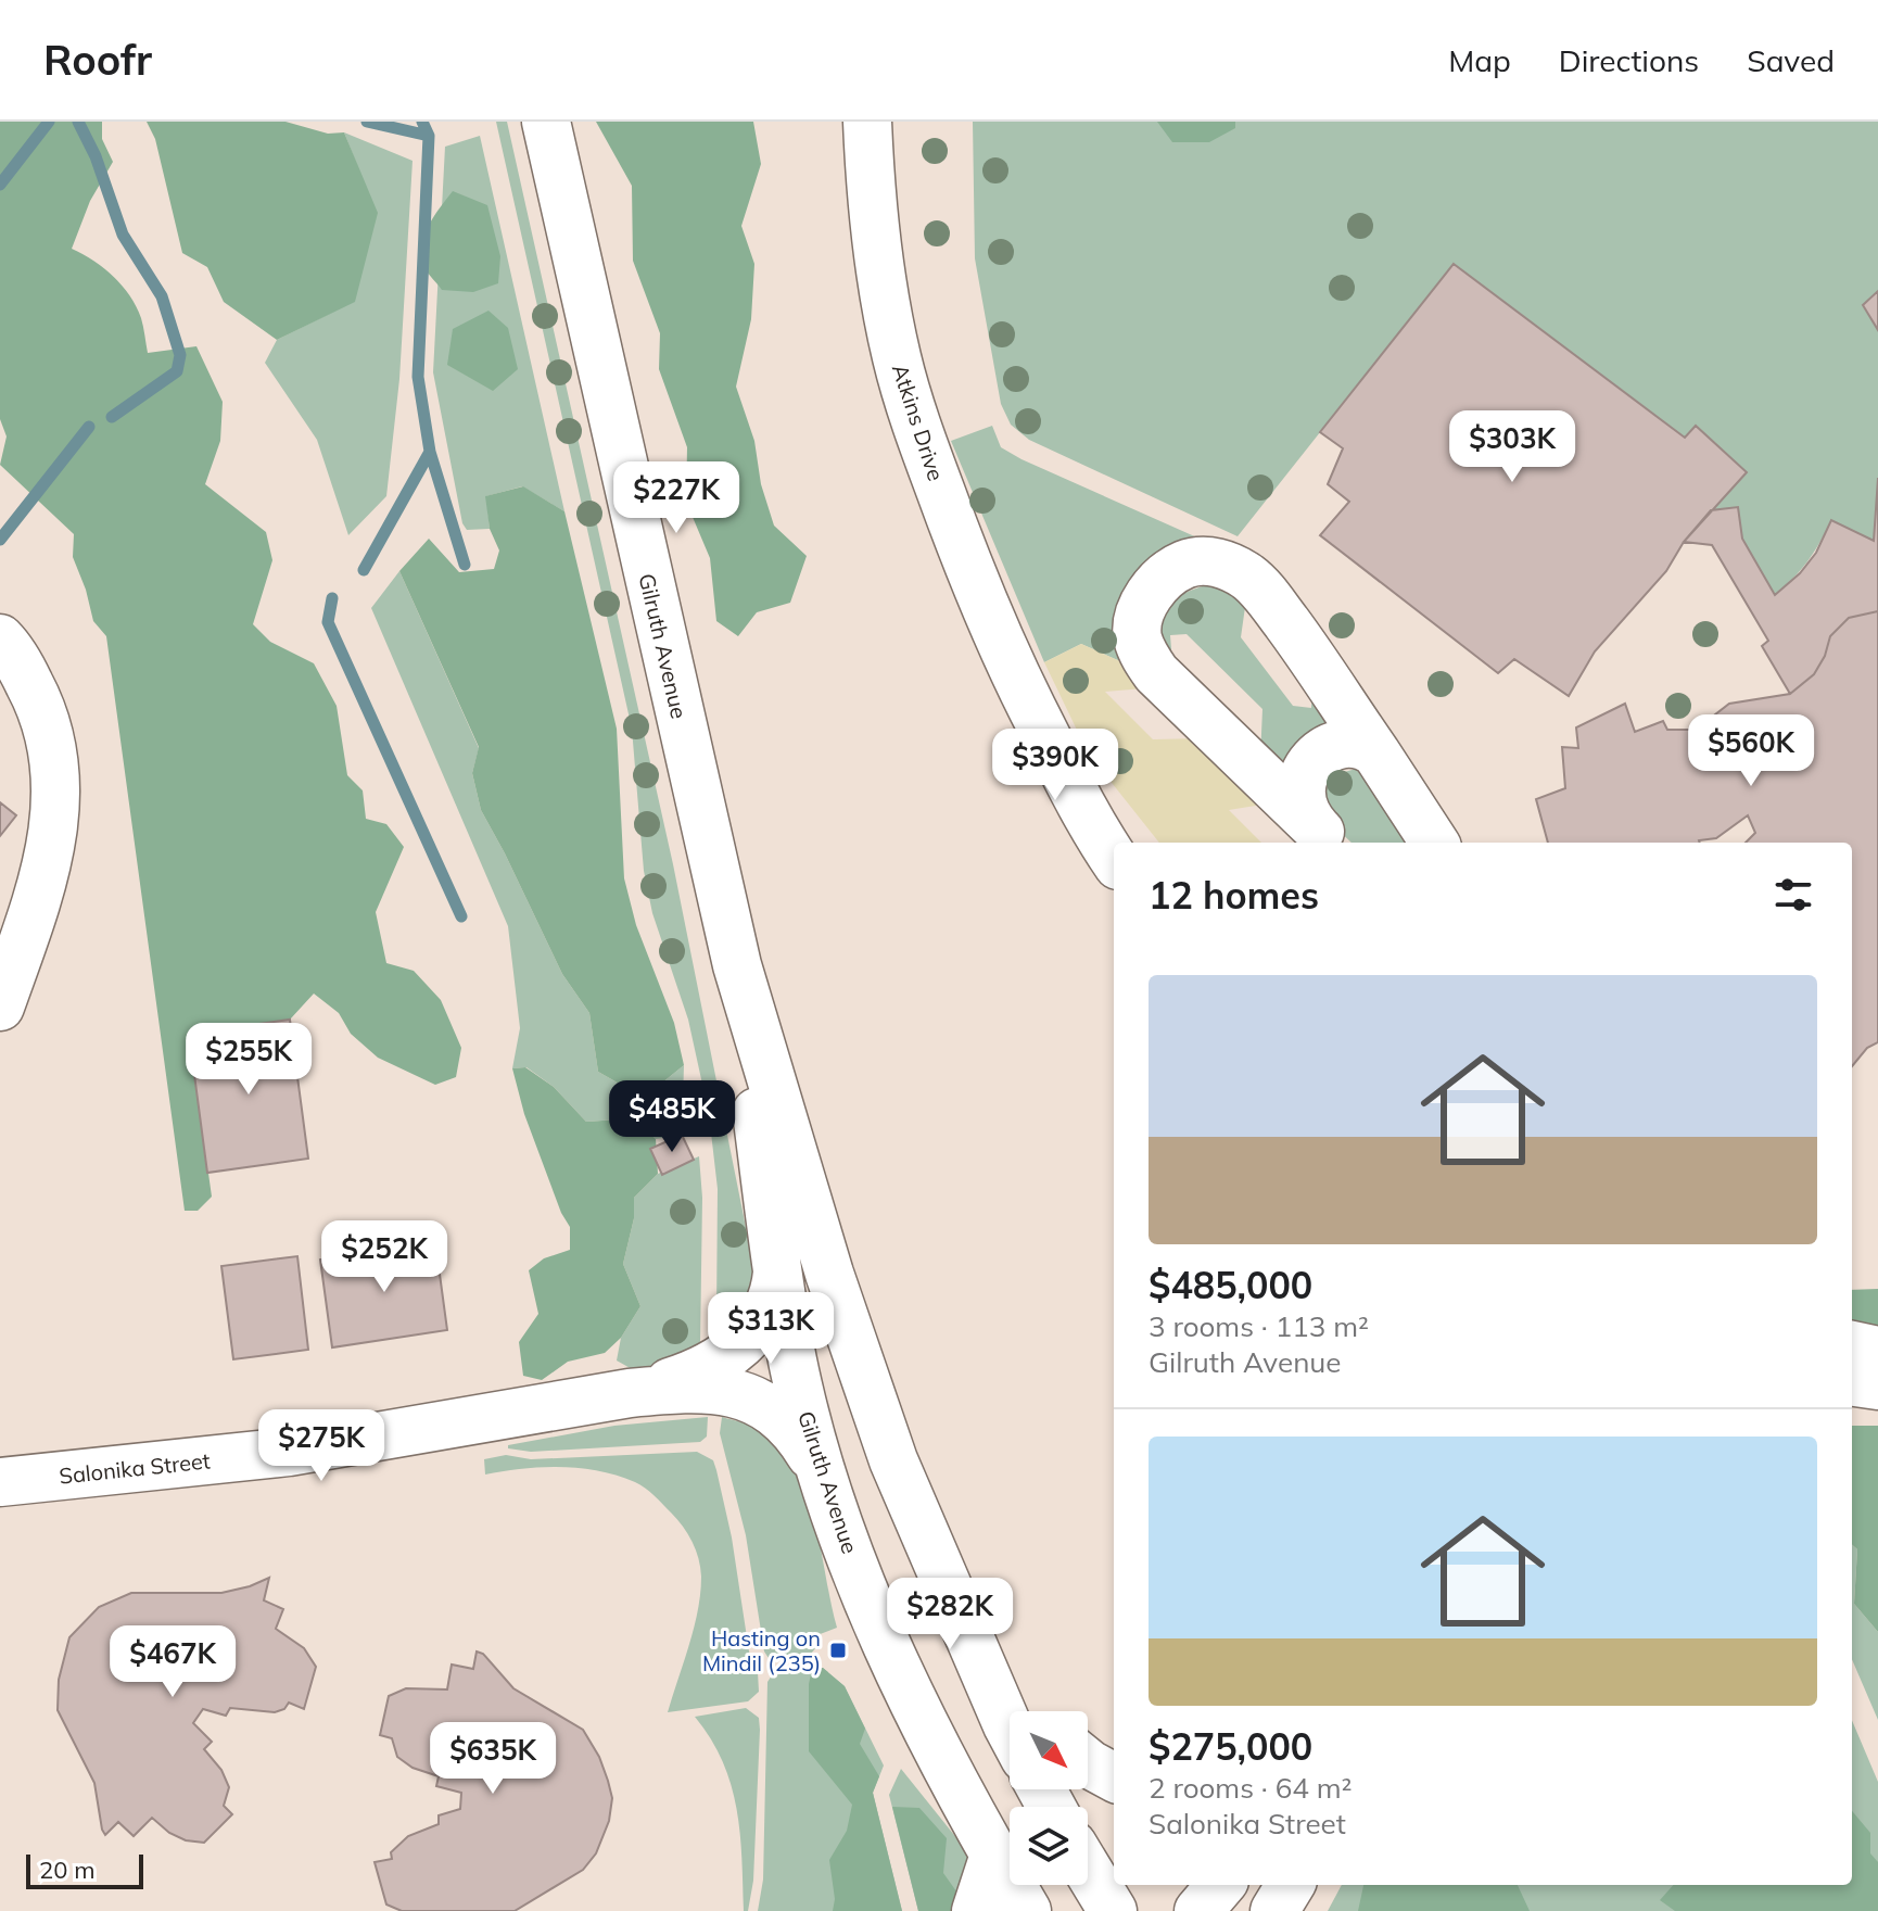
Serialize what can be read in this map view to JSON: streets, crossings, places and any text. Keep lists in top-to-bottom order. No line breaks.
{"streets":{"street":["Atkins Drive","Gilruth Avenue","Salonika Street"]},"crossings":[["Gilruth Avenue","Salonika Street"]],"places":{"transit":["Hasting on Mindil (235)"]},"scale_bar":"20 m","north":"bottom right","page":{"header":"Roofr","nav":["Map","Directions","Saved"],"price":["$303K","$227K","$560K","$390K","$255K","$485K","$252K","$313K","$275K","$282K","$467K","$635K"],"heading":"12 homes","list":[{"name":"$485,000","note":"3 rooms · 113 m² · Gilruth Avenue"},{"name":"$275,000","note":"2 rooms · 64 m² · Salonika Street"}],"scale":"20 m"}}
